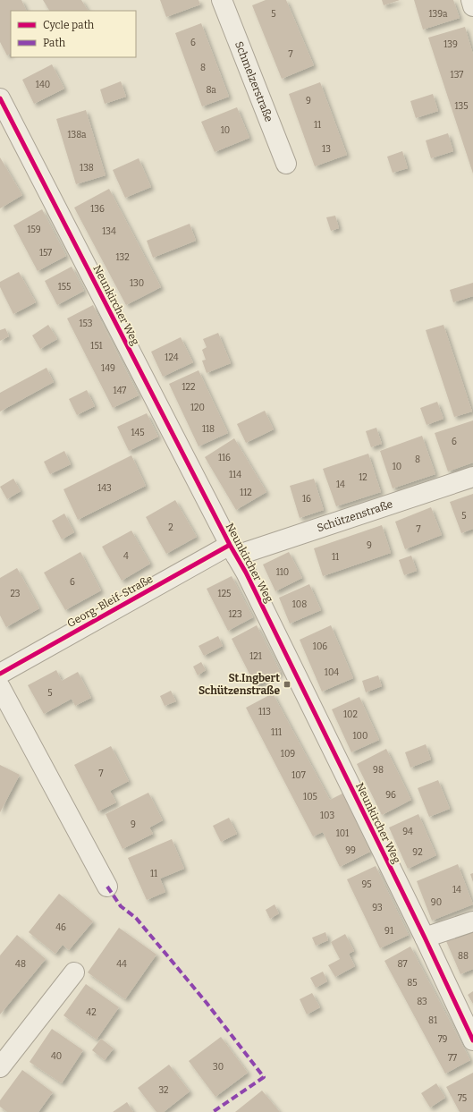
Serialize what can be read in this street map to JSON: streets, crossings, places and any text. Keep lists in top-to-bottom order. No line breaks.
{"streets":{"street":["Schmelzerstraße","Neunkircher Weg","Schützenstraße","Georg-Bleif-Straße"]},"crossings":[["Neunkircher Weg","Schützenstraße"],["Neunkircher Weg","Georg-Bleif-Straße"],["Schützenstraße","Georg-Bleif-Straße"]],"places":{"transit":["St.Ingbert Schützenstraße"]},"house_numbers":["5","139a","6","139","7","8","137","140","8a","9","135","11","10","138a","13","138","136","159","134","157","132","130","155","153","151","124","149","122","147","120","118","145","6","116","8","10","114","12","14","143","112","16","5","2","7","9","4","11","110","6","23","125","108","123","106","121","104","5","113","102","111","100","109","98","7","107","96","105","103","9","94","101","99","92","11","95","14","90","93","46","91","88","48","44","87","85","83","42","81","79","40","77","30","32","75"],"legend":["Cycle path","Path"]}
